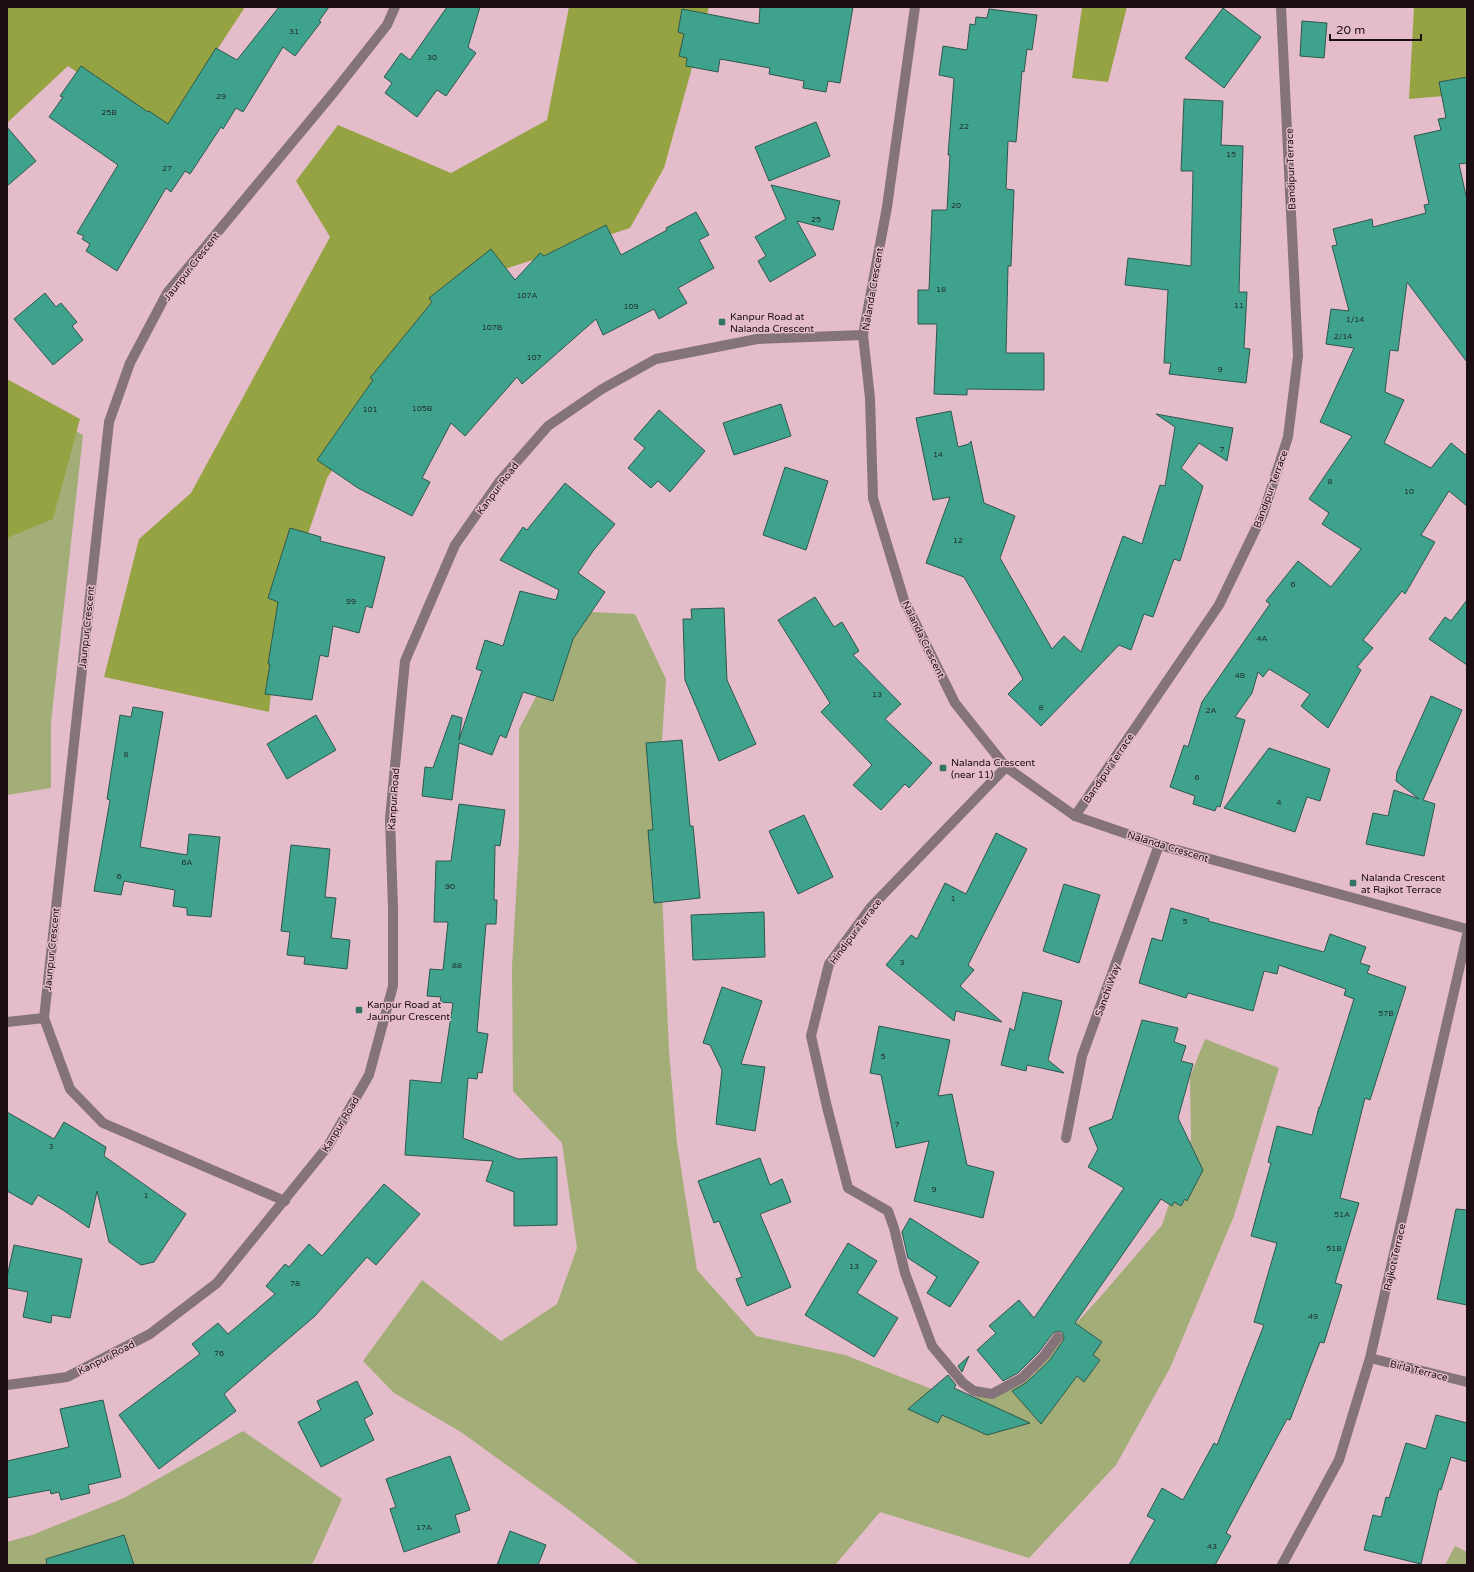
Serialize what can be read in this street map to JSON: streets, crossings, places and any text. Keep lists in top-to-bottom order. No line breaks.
{"streets":{"street":["Bandipur Terrace","Jaunpur Crescent","Nalanda Crescent","Kanpur Road","Hindipur Terrace","Sanchi Way","Rajkot Terrace","Birla Terrace"]},"crossings":[["Bandipur Terrace","Nalanda Crescent"],["Jaunpur Crescent","Kanpur Road"],["Nalanda Crescent","Kanpur Road"],["Nalanda Crescent","Hindipur Terrace"],["Nalanda Crescent","Sanchi Way"],["Rajkot Terrace","Birla Terrace"]],"places":{"transit":["Kanpur Road at Nalanda Crescent","Nalanda Crescent (near 11)","Nalanda Crescent at Rajkot Terrace","Kanpur Road at Jaunpur Crescent"]},"house_numbers":["31","30","29","25B","22","15","27","20","25","18","107A","11","109","1/14","107B","2/14","107","9","105B","101","7","14","8","10","12","6","99","4A","4B","13","8","2A","8","6","4","6A","6","90","1","5","3","88","57B","5","7","3","9","1","51A","51B","13","78","49","76","17A","43"],"scale_bar":"20 m"}
